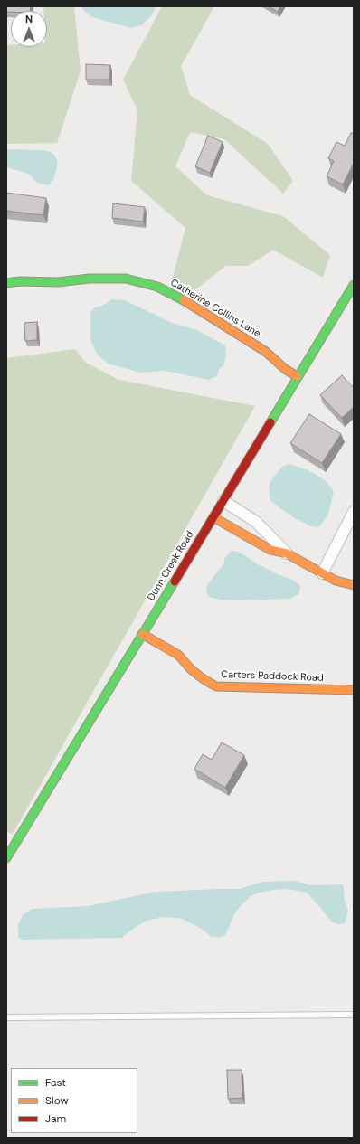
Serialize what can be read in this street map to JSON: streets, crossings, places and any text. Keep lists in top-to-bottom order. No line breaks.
{"streets":{"street":["Catherine Collins Lane","Dunn Creek Road","Carters Paddock Road"]},"crossings":[["Catherine Collins Lane","Dunn Creek Road"],["Dunn Creek Road","Carters Paddock Road"]],"legend":["Fast","Slow","Jam"],"north":"top"}
